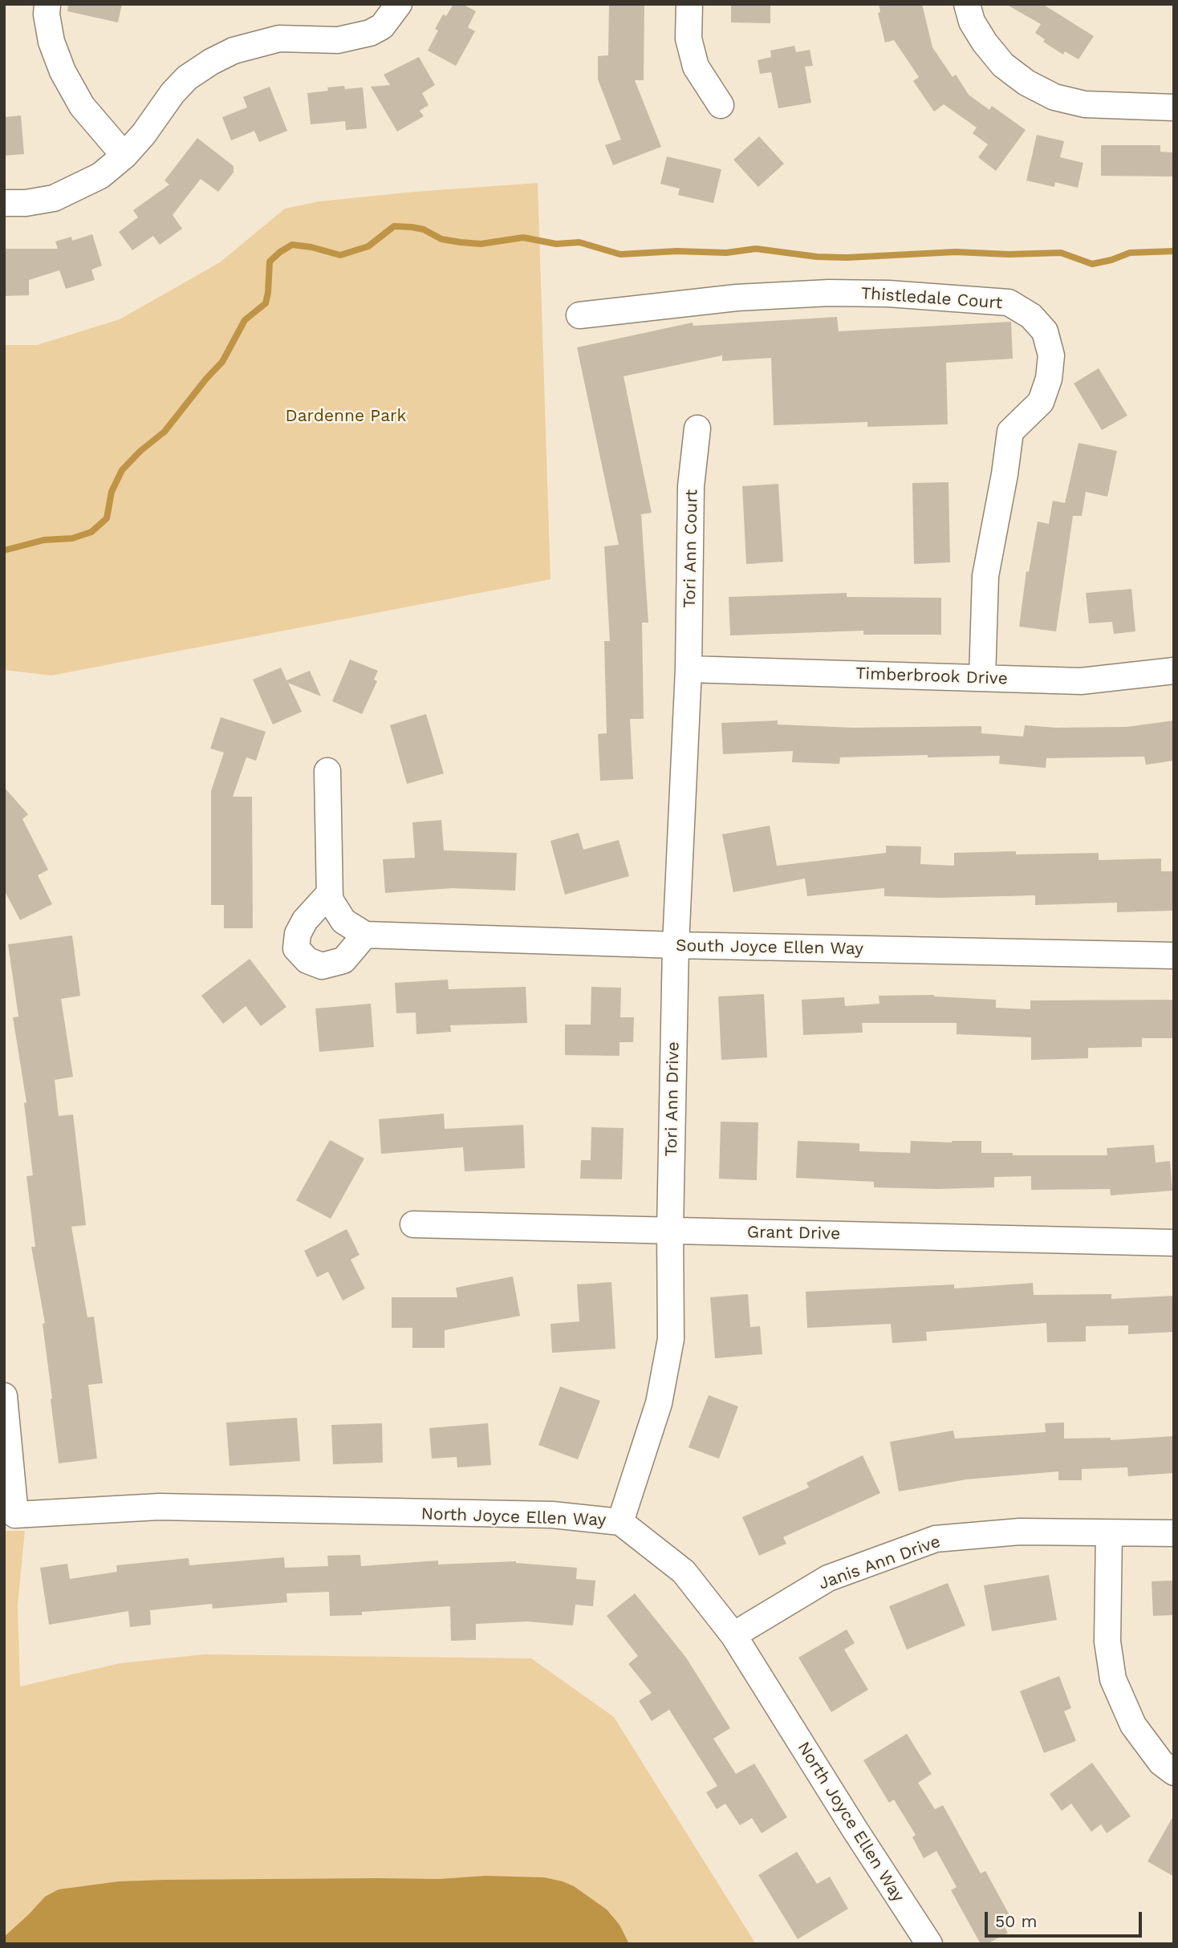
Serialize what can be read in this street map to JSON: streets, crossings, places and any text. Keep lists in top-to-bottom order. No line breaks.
{"streets":{"street":["Thistledale Court","Tori Ann Court","Timberbrook Drive","South Joyce Ellen Way","Tori Ann Drive","Grant Drive","North Joyce Ellen Way","Janis Ann Drive"]},"crossings":[["Thistledale Court","Timberbrook Drive"],["Tori Ann Court","Timberbrook Drive"],["Tori Ann Court","Tori Ann Drive"],["Timberbrook Drive","Tori Ann Drive"],["South Joyce Ellen Way","Tori Ann Drive"],["Tori Ann Drive","Grant Drive"],["Tori Ann Drive","North Joyce Ellen Way"],["North Joyce Ellen Way","Janis Ann Drive"]],"parks":["Dardenne Park"],"scale_bar":"50 m"}
